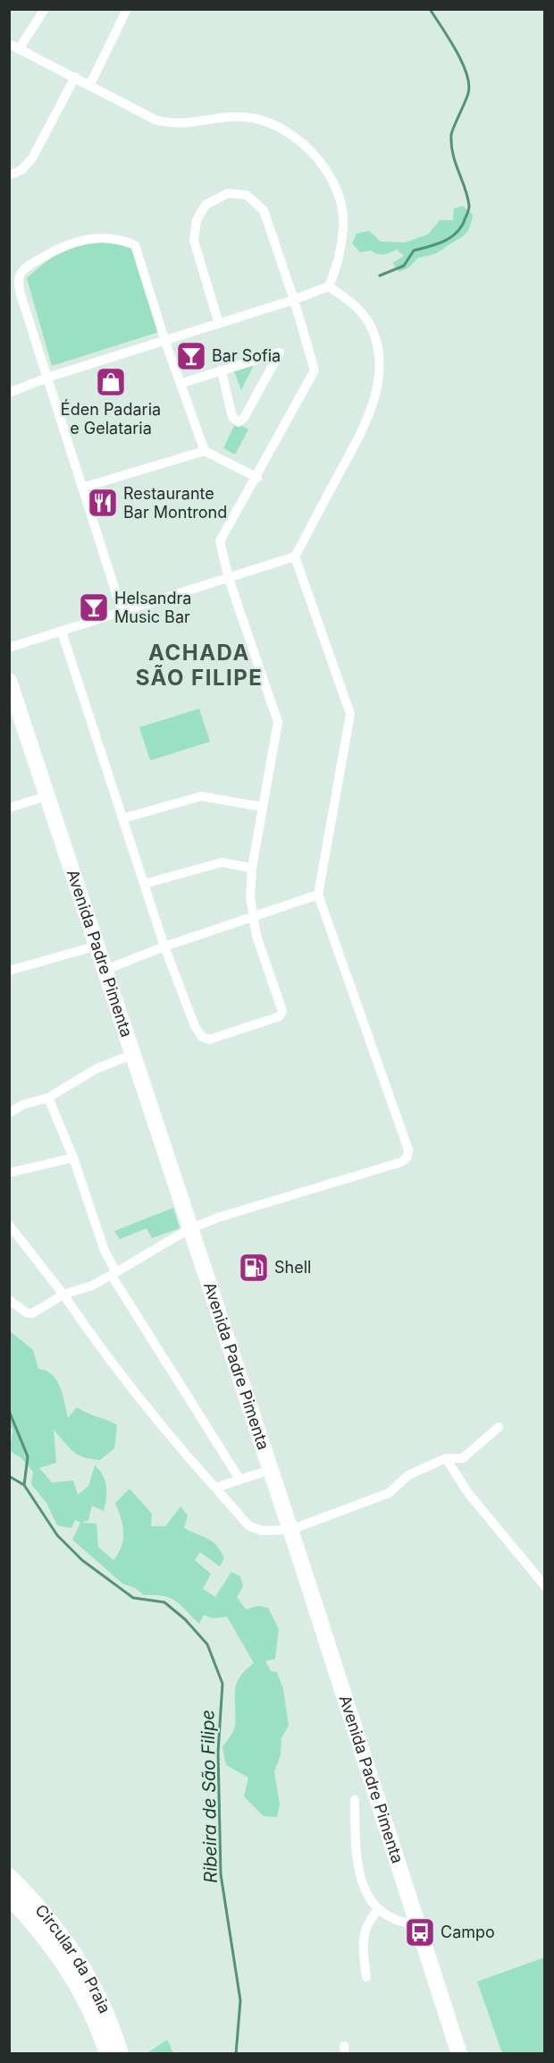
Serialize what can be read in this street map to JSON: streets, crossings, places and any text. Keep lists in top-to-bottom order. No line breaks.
{"streets":{"main road":["Avenida Padre Pimenta","Circular da Praia"]},"districts":["ACHADA SÃO FILIPE"],"water":["Ribeira de São Filipe"],"places":{"bar":["Bar Sofia","Helsandra Music Bar"],"shop":["Éden Padaria e Gelataria"],"restaurant":["Restaurante Bar Montrond"],"fuel station":["Shell"],"bus stop":["Campo"]}}
